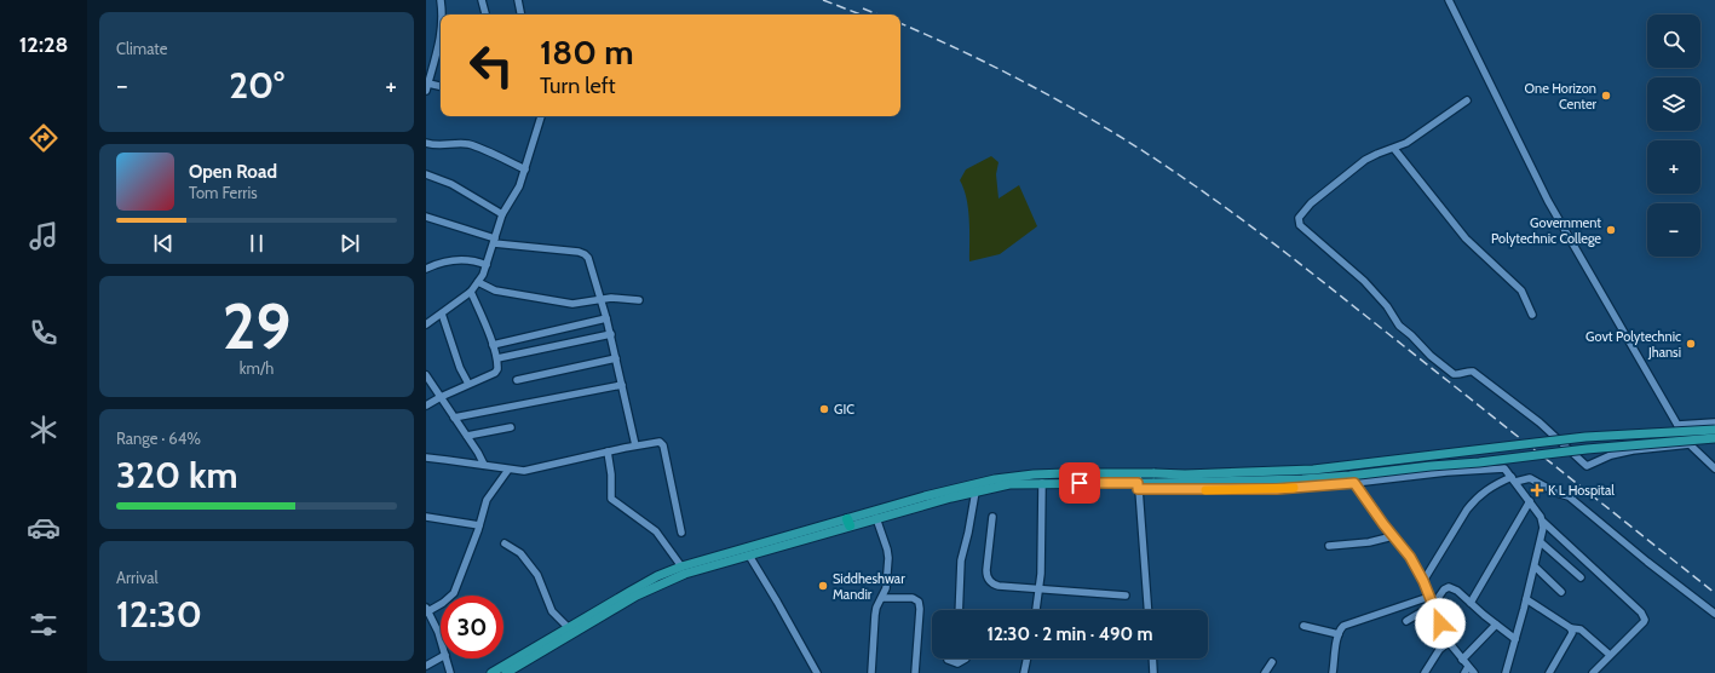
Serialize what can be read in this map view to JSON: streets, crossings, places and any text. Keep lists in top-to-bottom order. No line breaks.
{"places":{"other":["One Horizon Center","Government Polytechnic College","Govt Polytechnic Jhansi","GIC","Siddheshwar Mandir"],"health":["K L Hospital"]},"page":{"tabs":"12:28","tile":["Climate",["29","km/h"],["Range · 64%","320 km"],["Arrival","12:30"]],"map_buttons":["+","−"],"turn":["180 m","Turn left"],"heat":["−","20°","+"],"song":["Open Road","Tom Ferris"],"limit":"30","trip":"12:30 · 2 min · 490 m"}}
